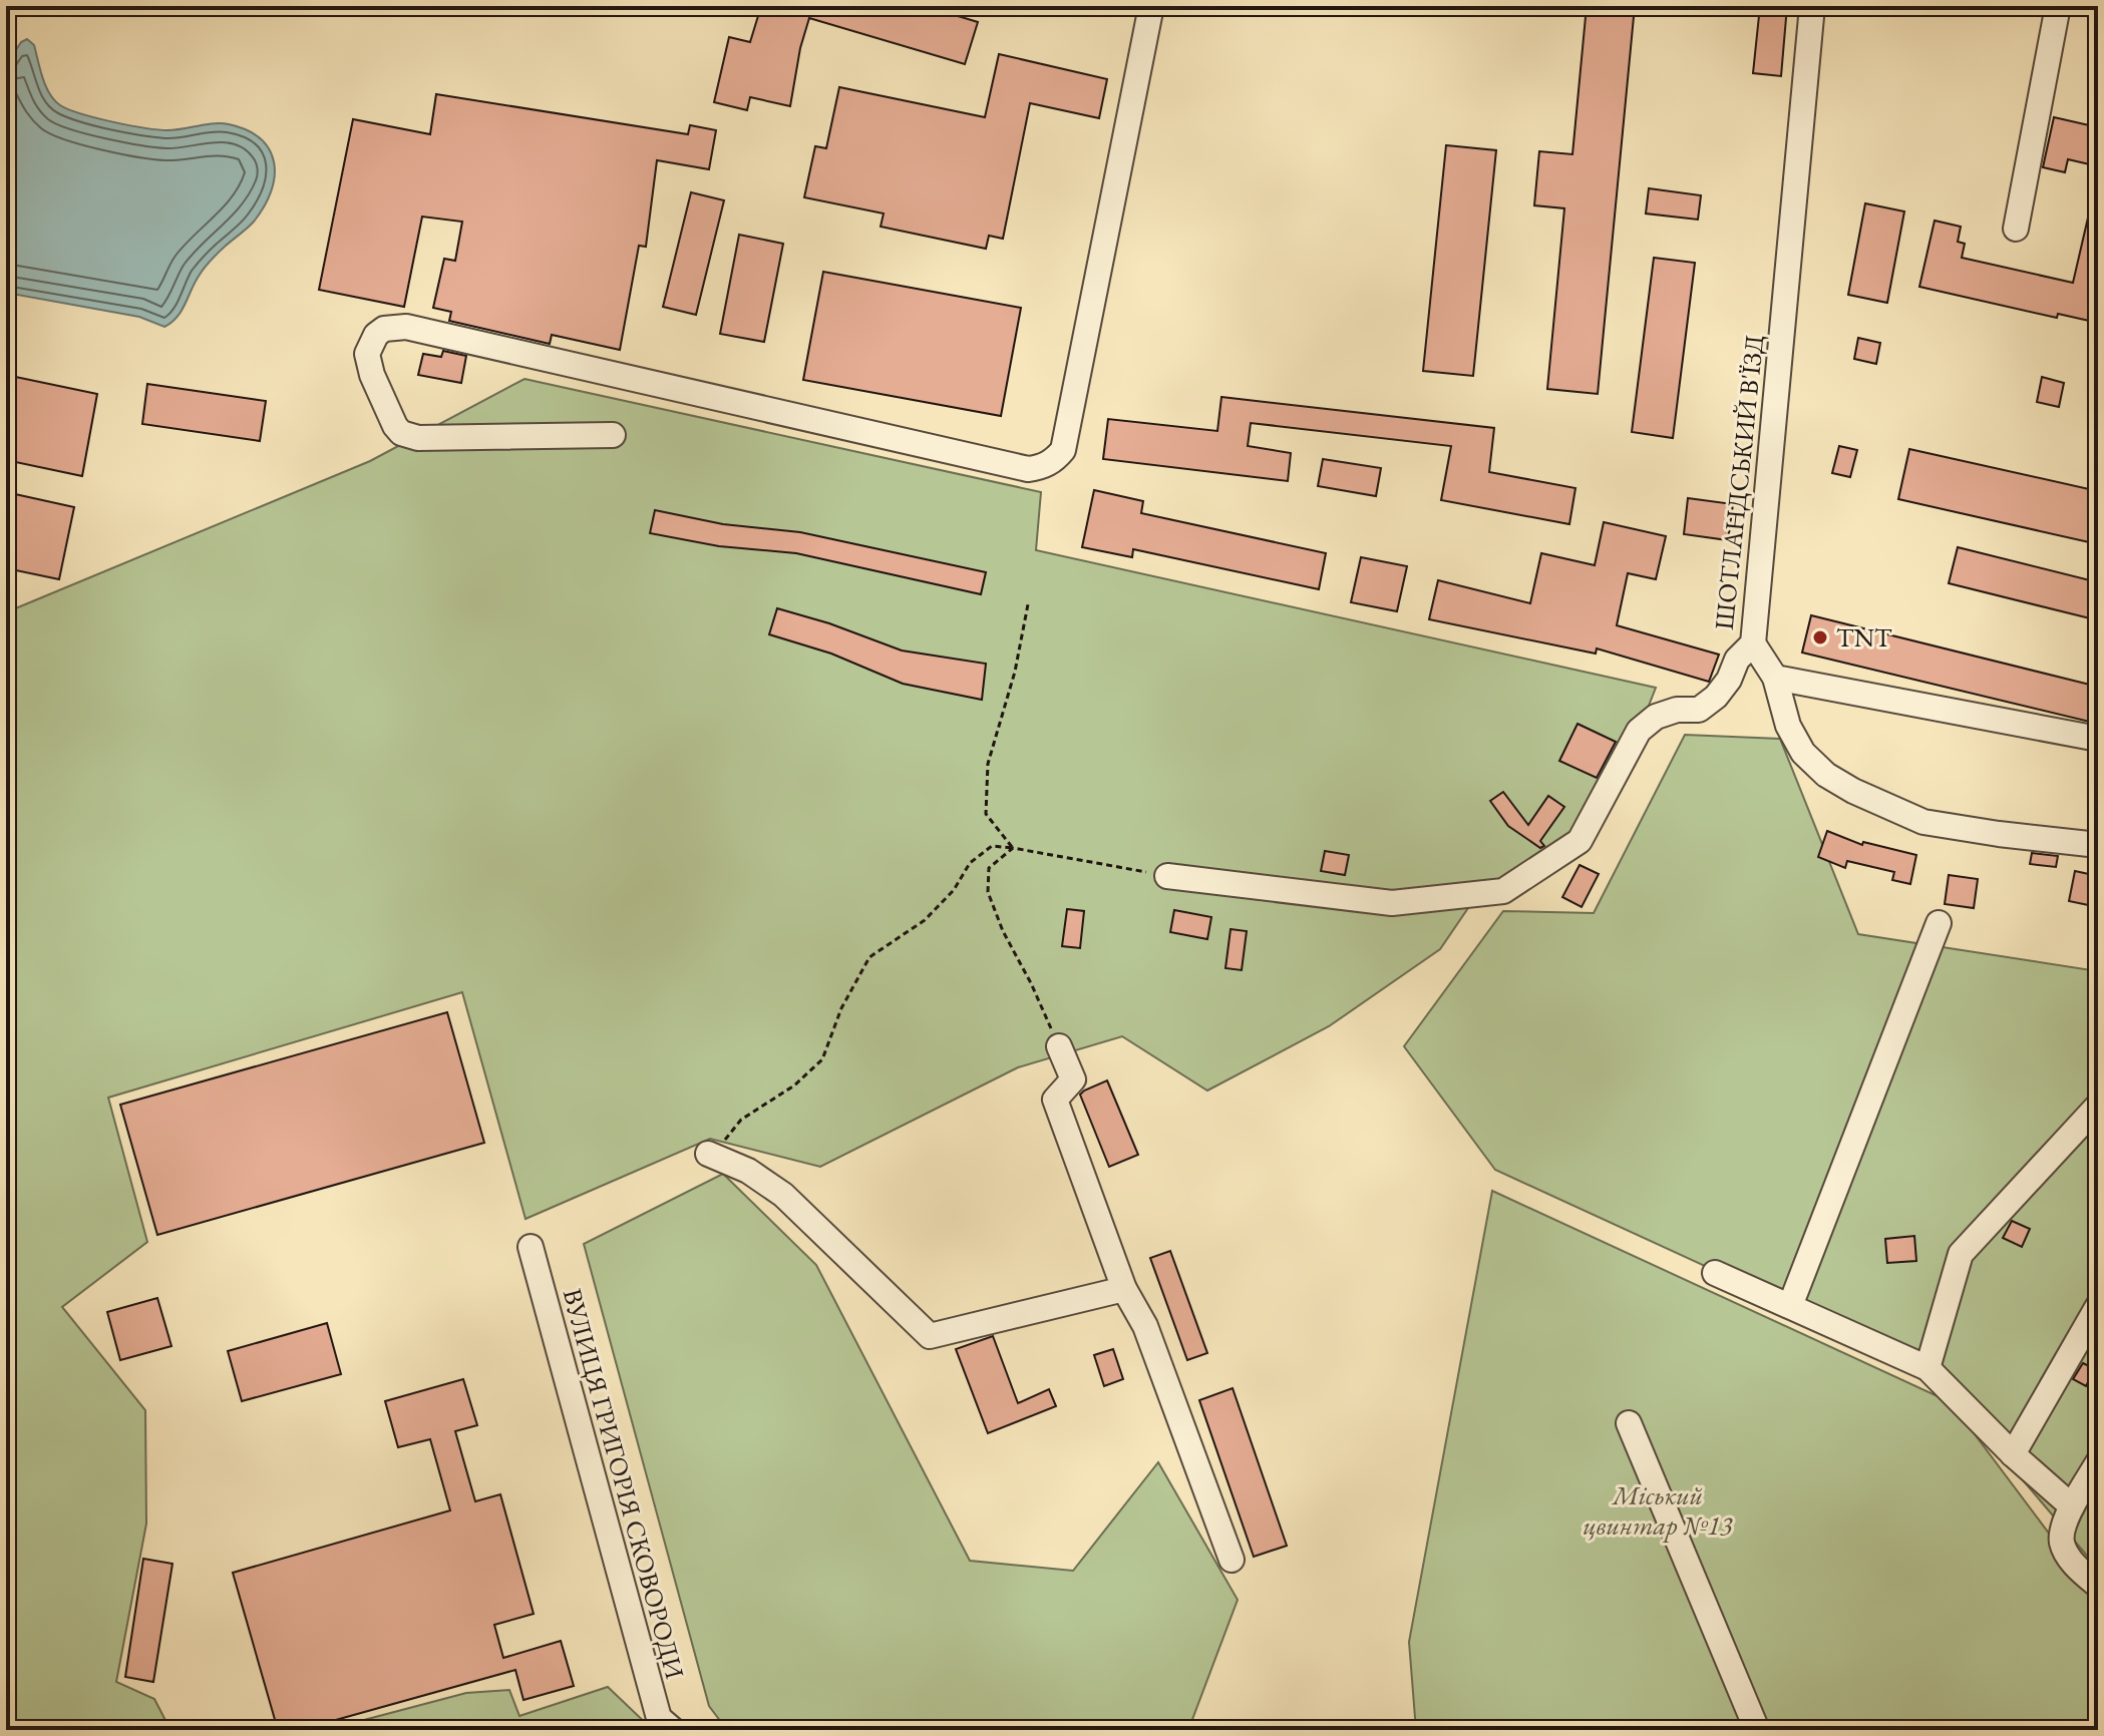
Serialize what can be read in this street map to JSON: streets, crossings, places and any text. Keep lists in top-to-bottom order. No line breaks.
{"streets":{"street":["ШОТЛАНДСЬКИЙ В'ЇЗД","ВУЛИЦЯ ГРИГОРІЯ СКОВОРОДИ"]},"parks":["Міський цвинтар №13"],"places":["TNT"]}
